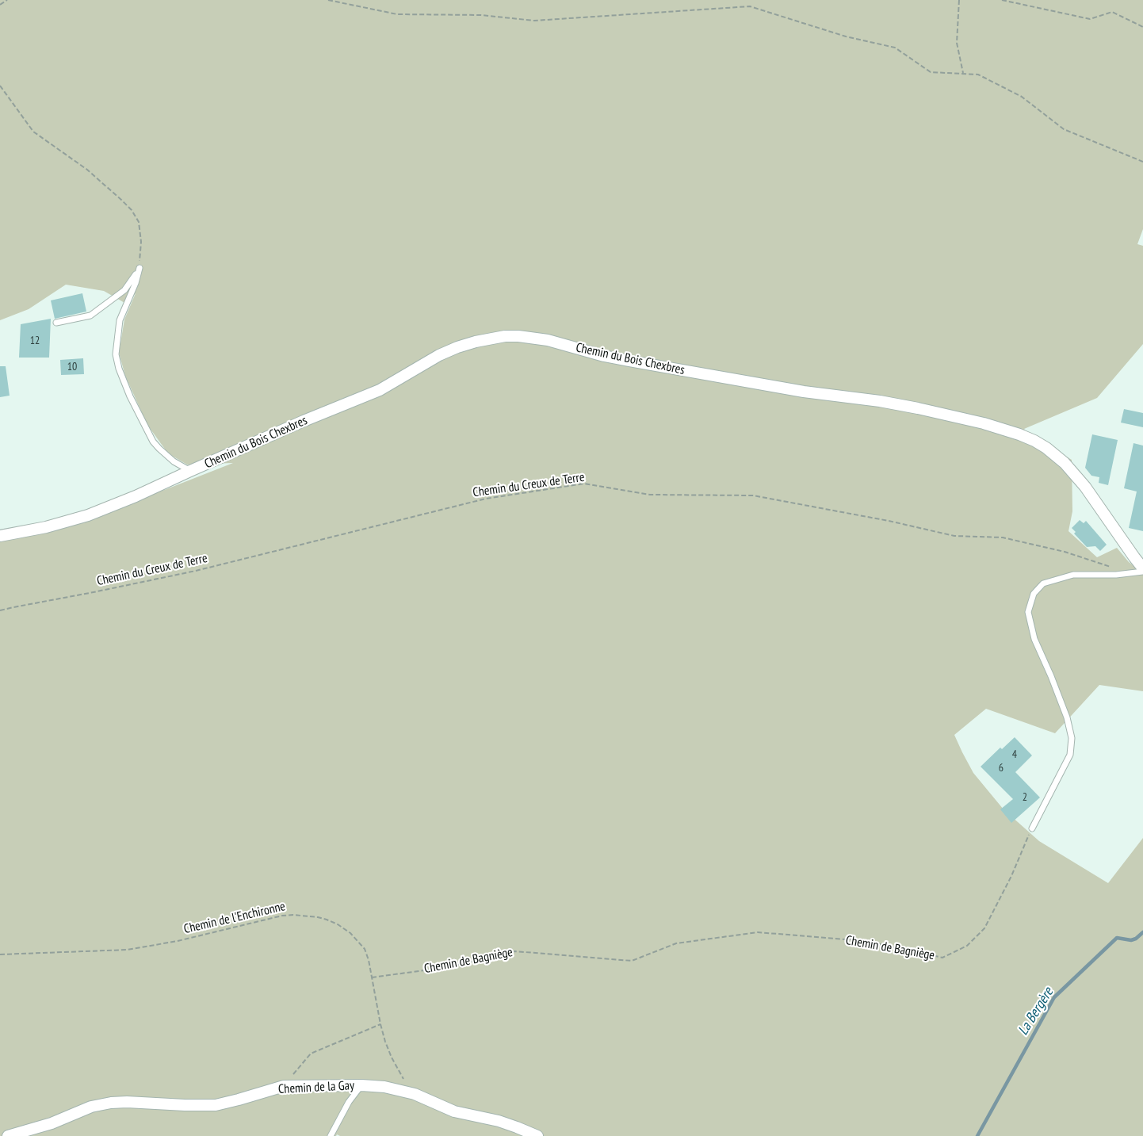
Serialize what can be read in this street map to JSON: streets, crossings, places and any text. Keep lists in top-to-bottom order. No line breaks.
{"streets":{"street":["Chemin du Bois Chexbres","Chemin de la Gay"],"path":["Chemin du Creux de Terre","Chemin de l'Enchironne","Chemin de Bagniège"]},"crossings":[["Chemin de l'Enchironne","Chemin de Bagniège"],["Chemin de l'Enchironne","Chemin de la Gay"]],"water":["La Bergère"],"house_numbers":["12","10","4","6","2"]}
